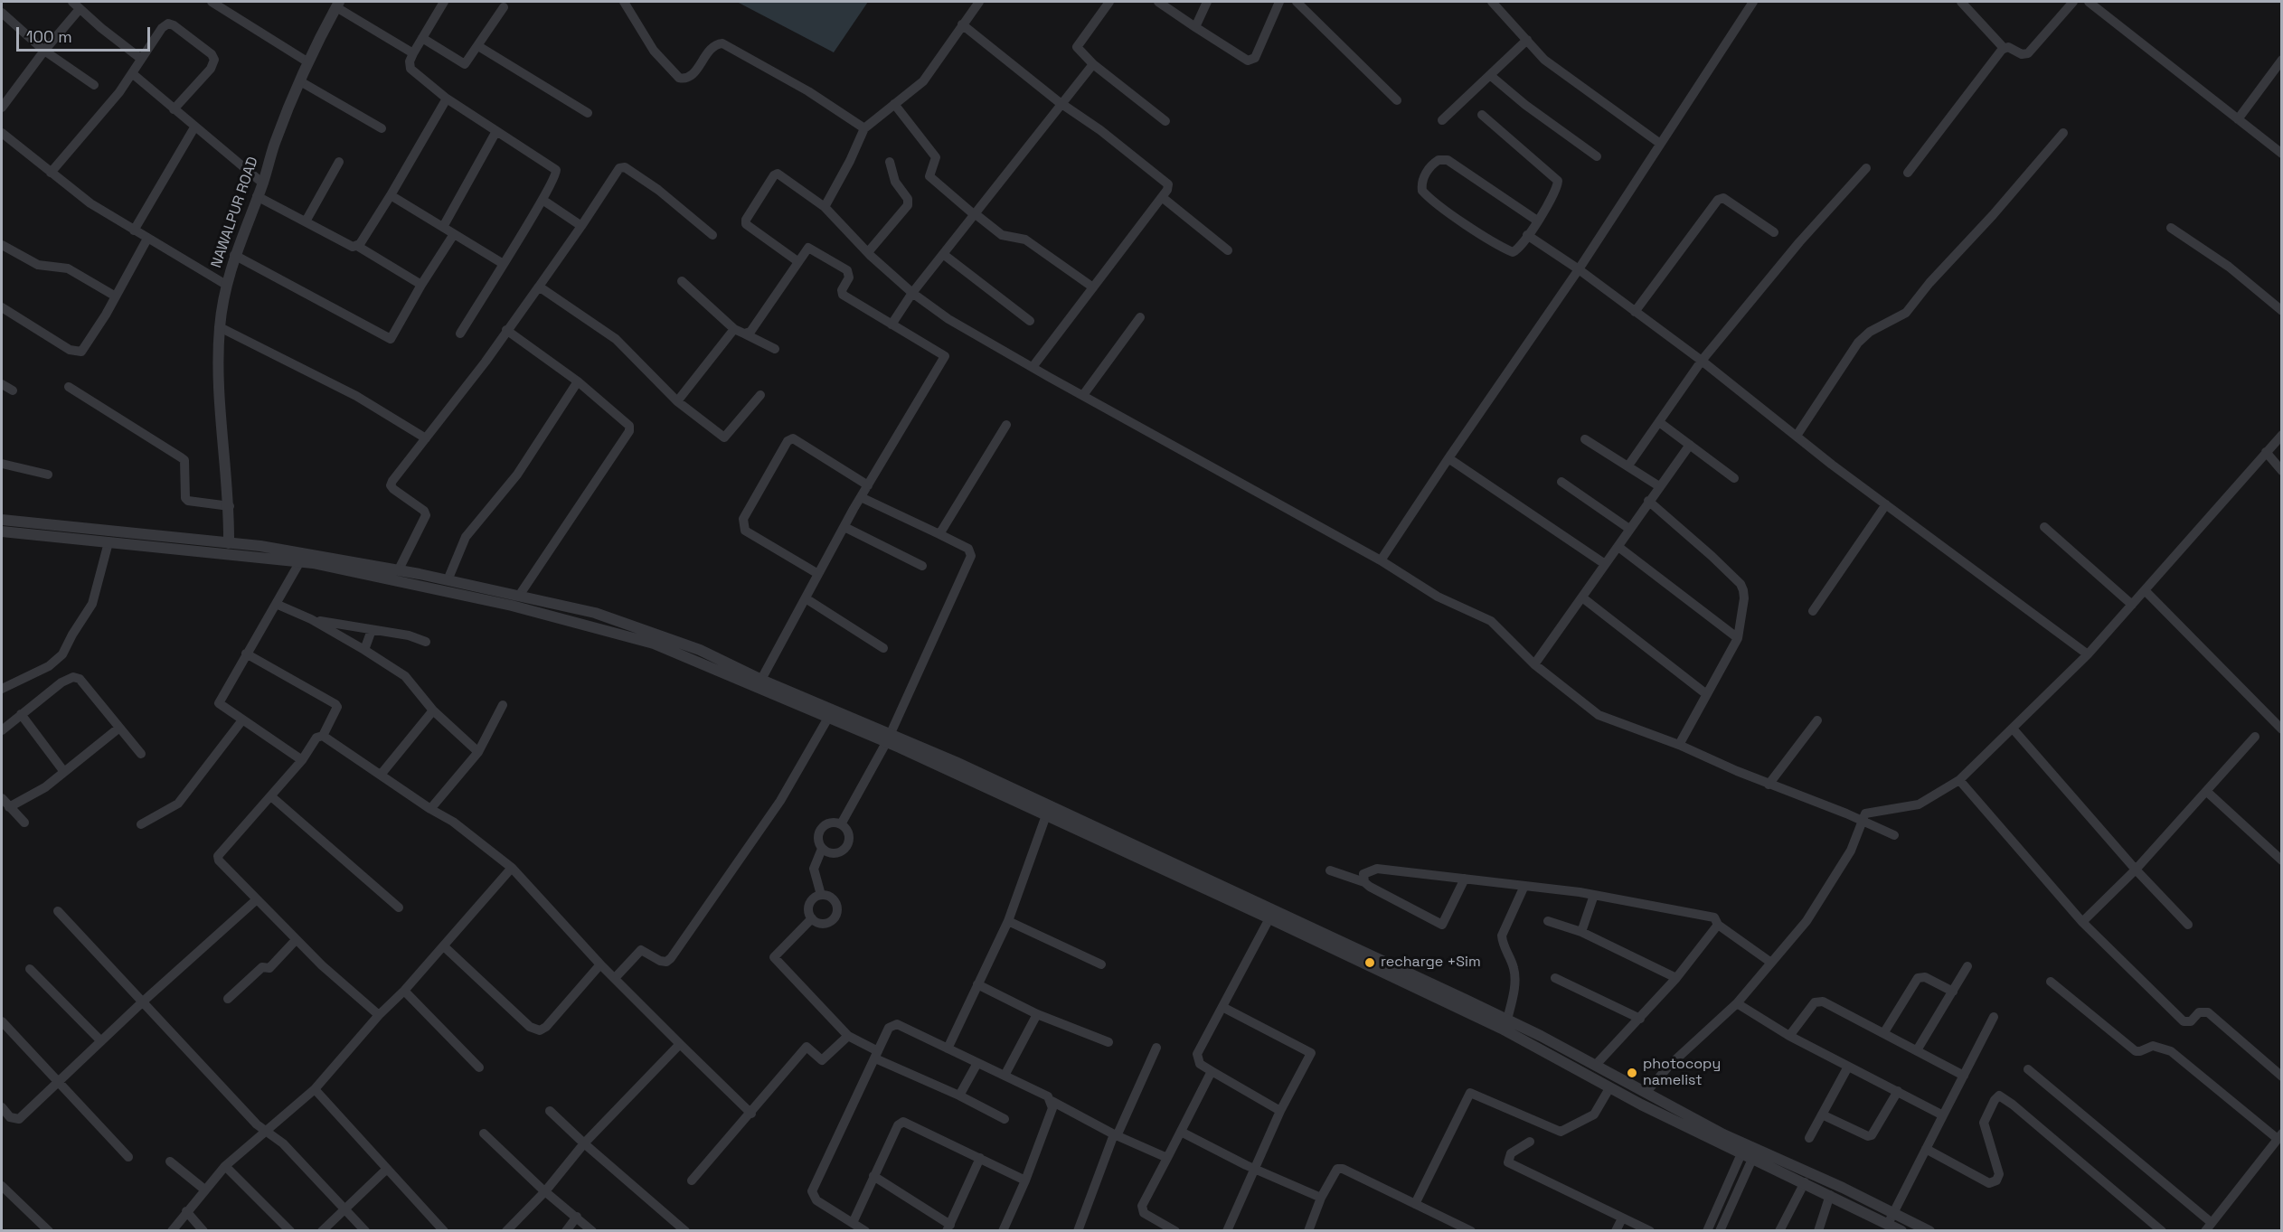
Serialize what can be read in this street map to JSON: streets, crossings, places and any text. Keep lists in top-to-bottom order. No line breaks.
{"streets":{"street":["NAWALPUR ROAD"]},"places":["recharge +Sim","photocopy namelist"],"scale_bar":"100 m"}
